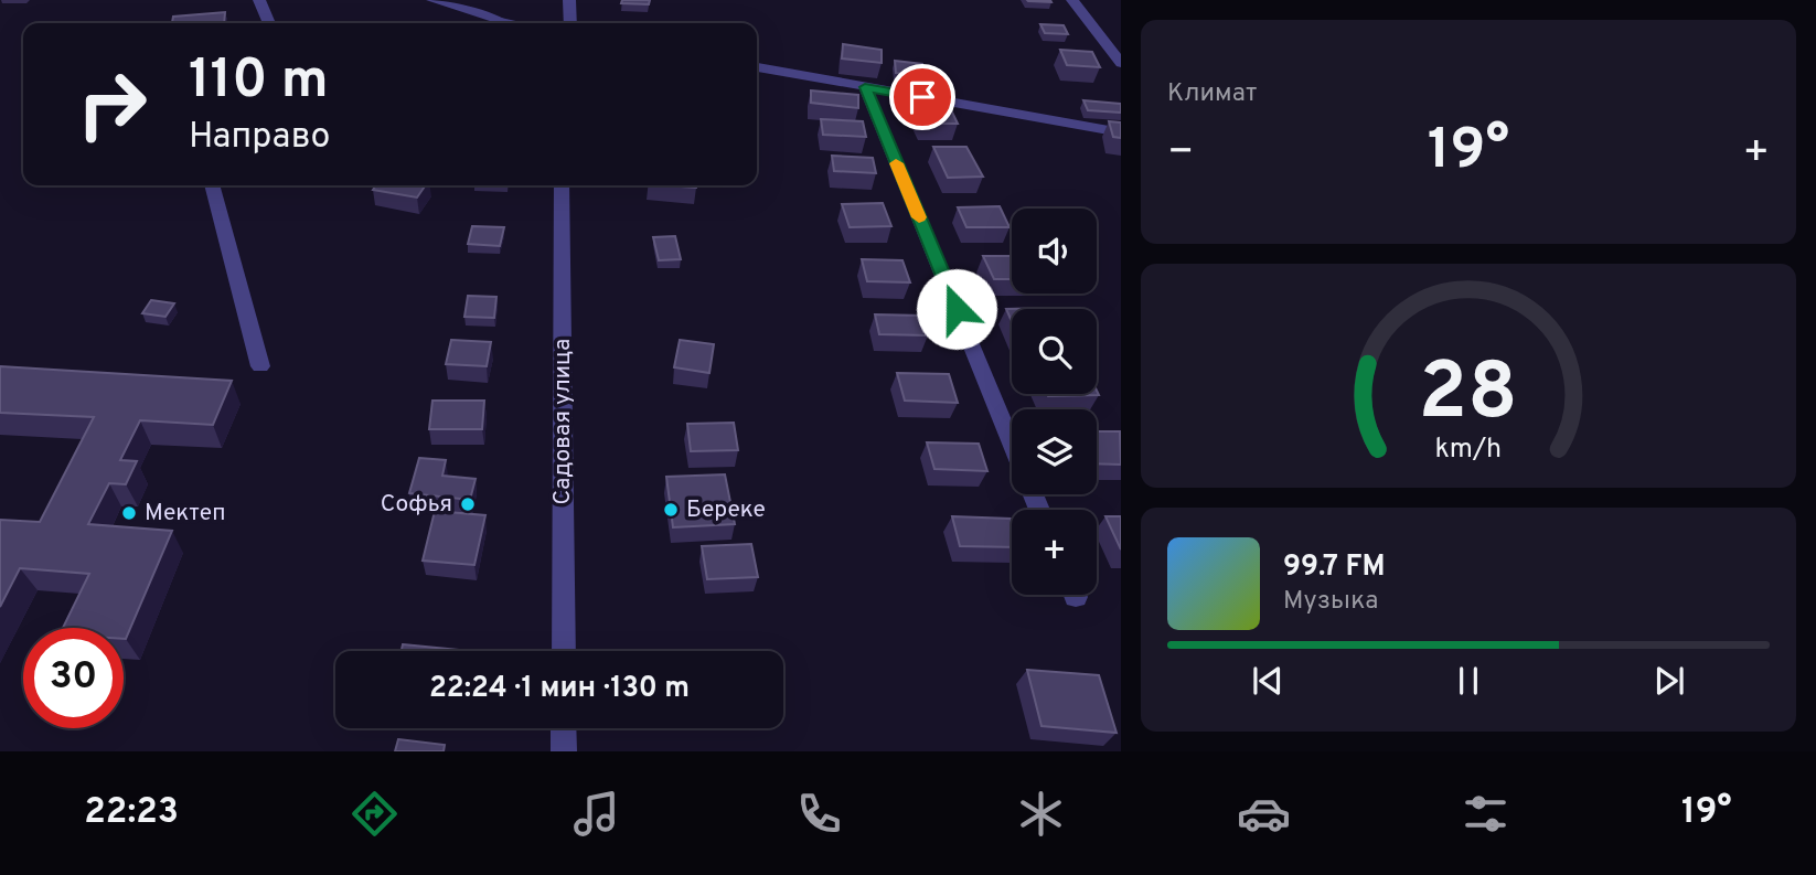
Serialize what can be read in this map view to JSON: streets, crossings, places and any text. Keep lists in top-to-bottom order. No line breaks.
{"streets":{"street":["Садовая улица"]},"places":["Софья","Береке","Мектеп"],"page":{"tile":"Климат","turn":["110 m","Направо"],"heat":["−","19°","+"],"map_buttons":"+","song":["99.7 FM","Музыка"],"limit":"30","trip":"22:24 · 1 мин · 130 m","tabs":["22:23","19°"],"gauge":["28","km/h"]}}
